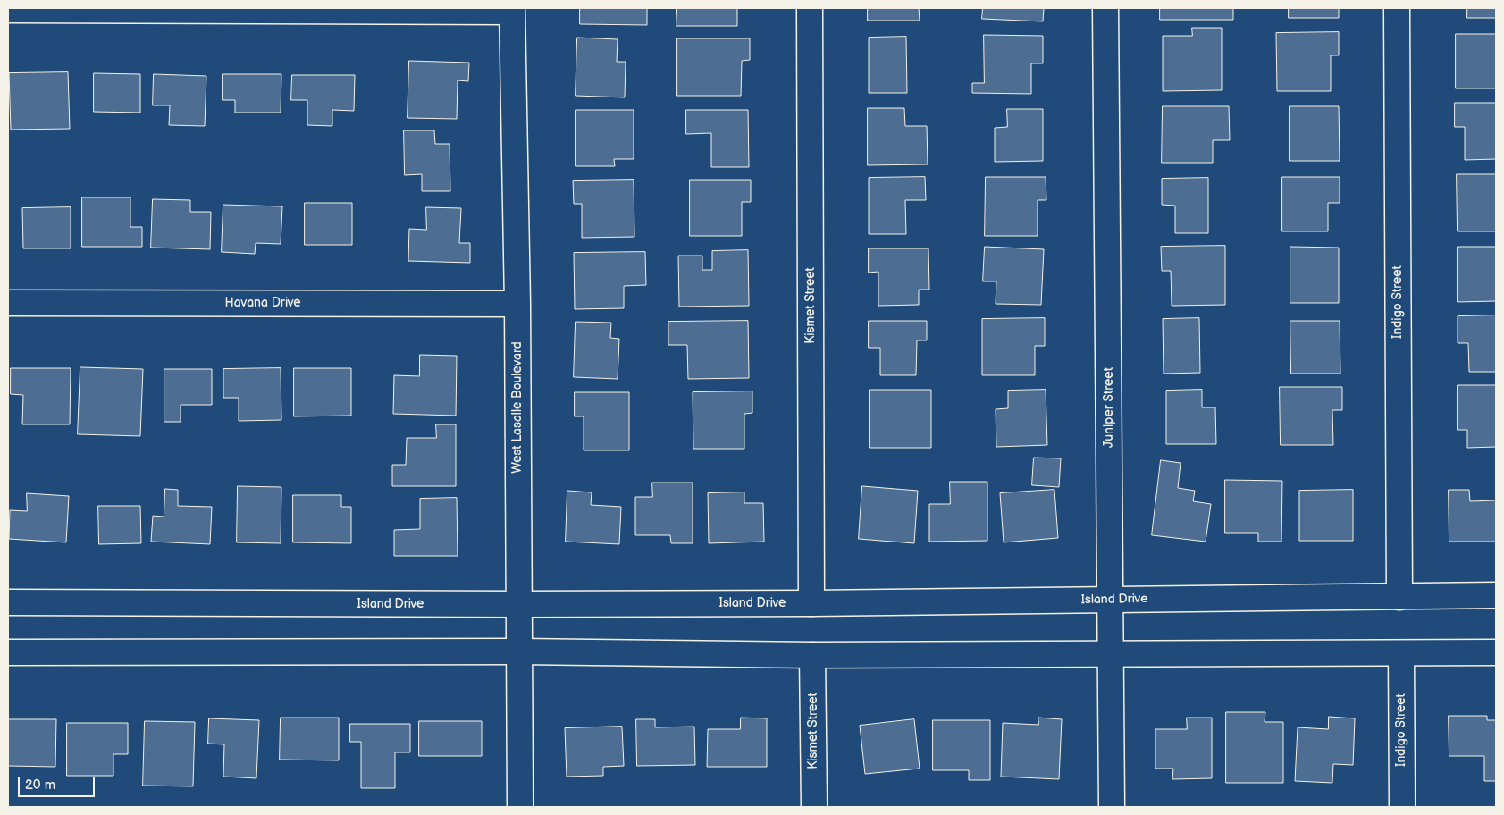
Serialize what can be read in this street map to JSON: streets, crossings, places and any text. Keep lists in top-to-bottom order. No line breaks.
{"streets":{"street":["Indigo Street","Havana Drive","Kismet Street","West Lasalle Boulevard","Juniper Street","Island Drive"]},"crossings":[["Indigo Street","Island Drive"],["Havana Drive","West Lasalle Boulevard"],["Kismet Street","Island Drive"],["West Lasalle Boulevard","Island Drive"],["Juniper Street","Island Drive"]],"scale_bar":"20 m"}
